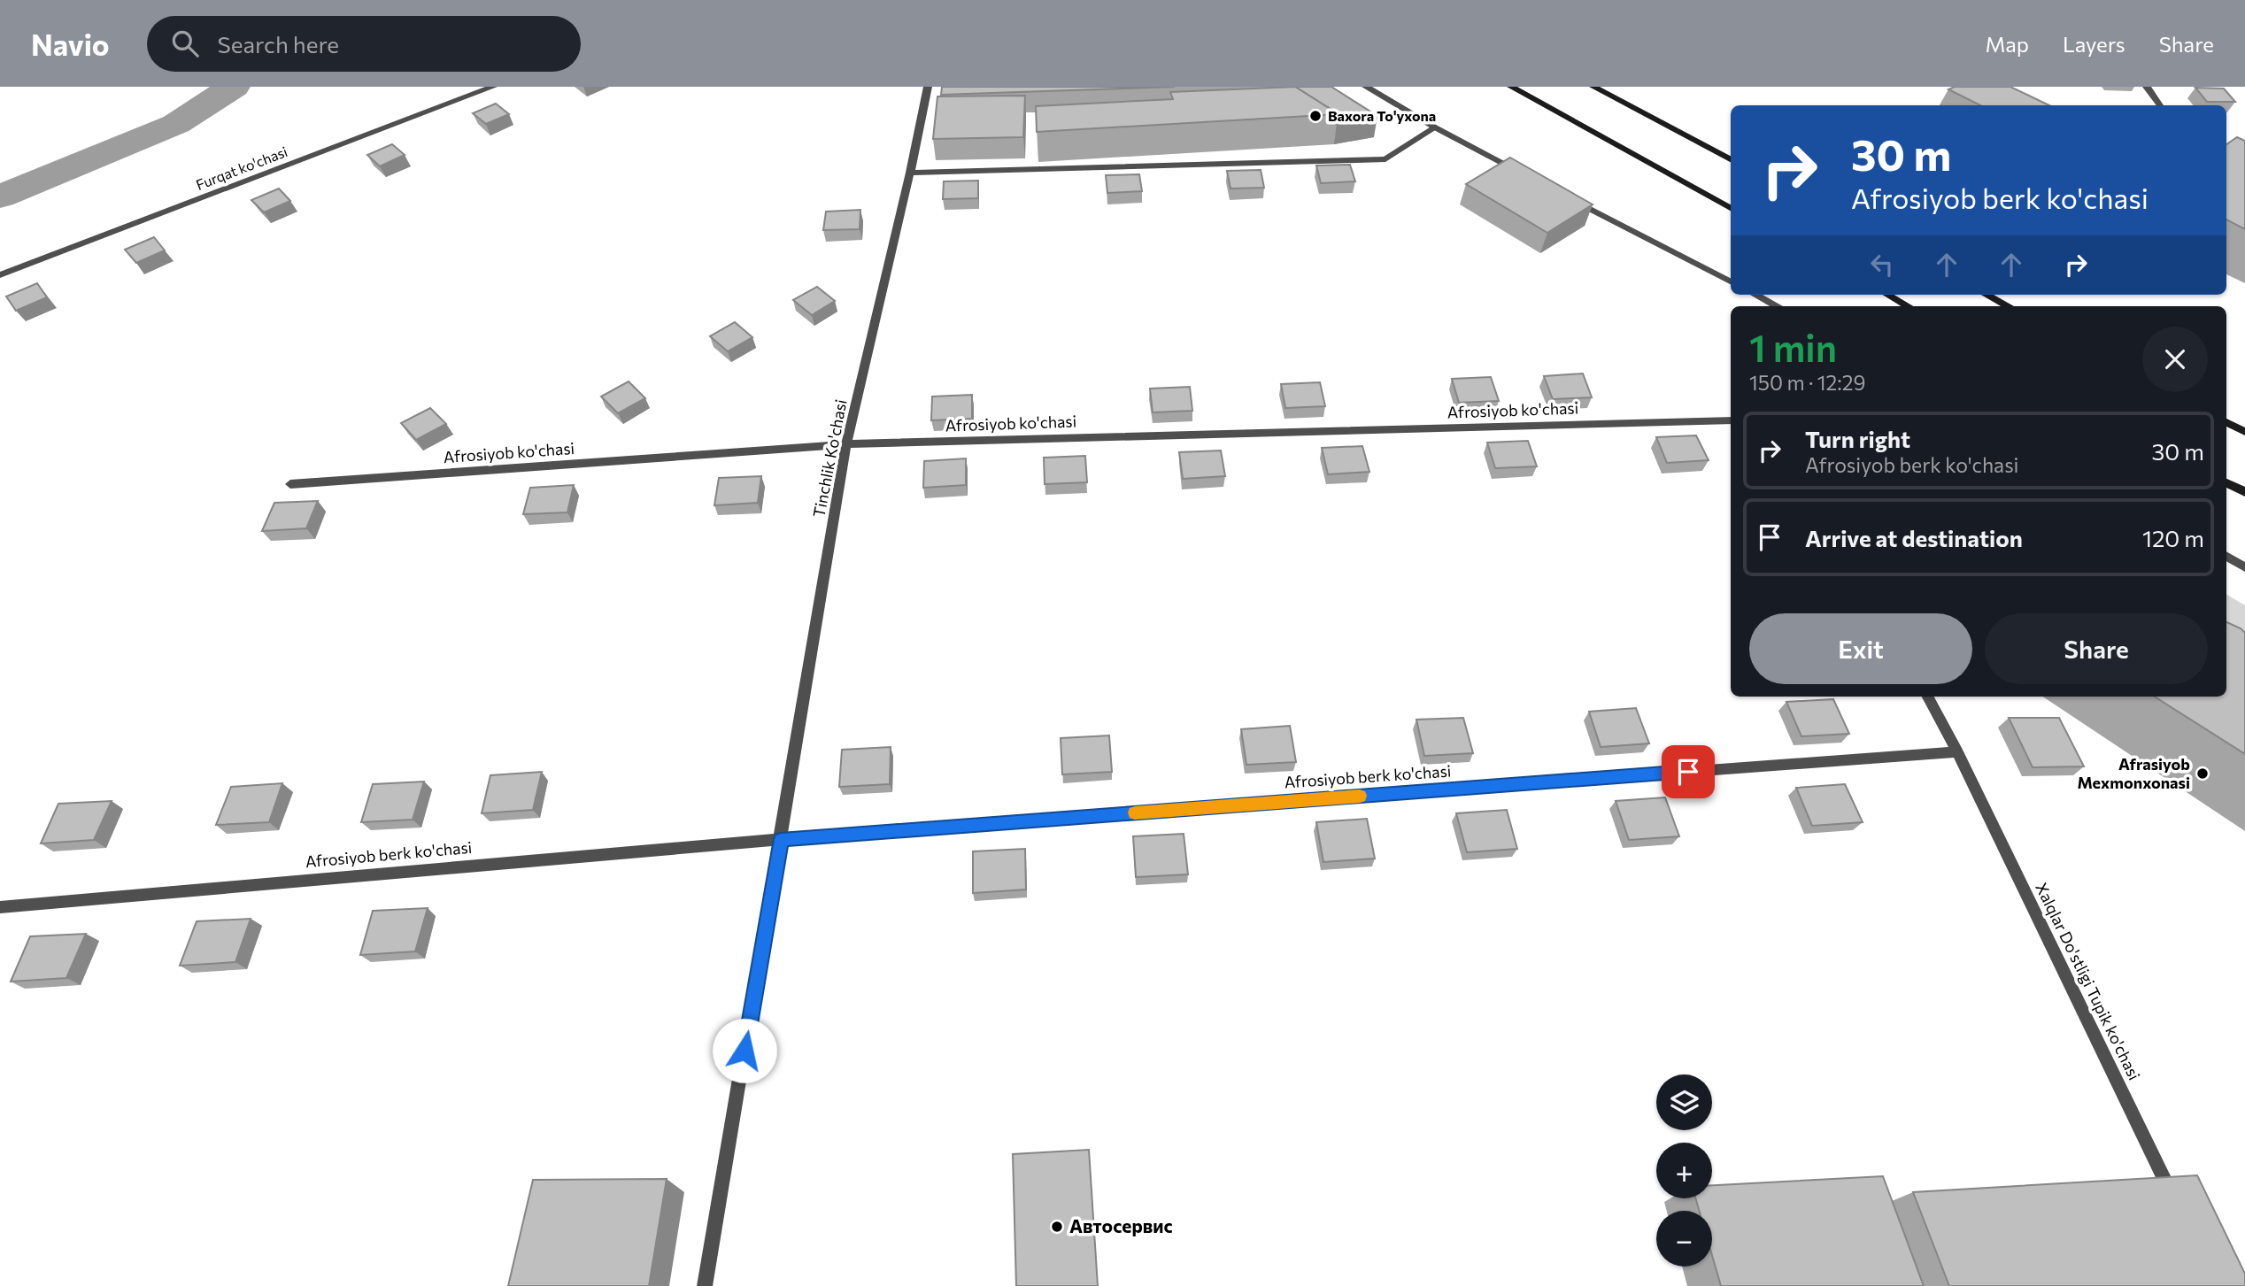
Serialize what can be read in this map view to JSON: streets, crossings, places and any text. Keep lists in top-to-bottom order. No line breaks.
{"streets":{"street":["Furqat ko'chasi","Afrosiyob ko'chasi","Tinchlik Ko'chasi","Afrosiyob berk ko'chasi","Xalqlar Do'stligi Tupik ko'chasi"]},"crossings":[["Afrosiyob ko'chasi","Tinchlik Ko'chasi"],["Tinchlik Ko'chasi","Afrosiyob berk ko'chasi"],["Afrosiyob berk ko'chasi","Xalqlar Do'stligi Tupik ko'chasi"]],"places":["Baxora To'yxona","Afrasiyob Mexmonxonasi","Автосервис"],"page":{"header":"Navio","search":"Search here","nav":["Map","Layers","Share"],"turn":["30 m","Afrosiyob berk ko'chasi"],"heading":["1 min","150 m · 12:29"],"list":[{"name":"Turn right","note":"Afrosiyob berk ko'chasi","value":"30 m"},{"name":"Arrive at destination","value":"120 m"}],"buttons":["Exit","Share"],"map_buttons":["+","−"]}}
